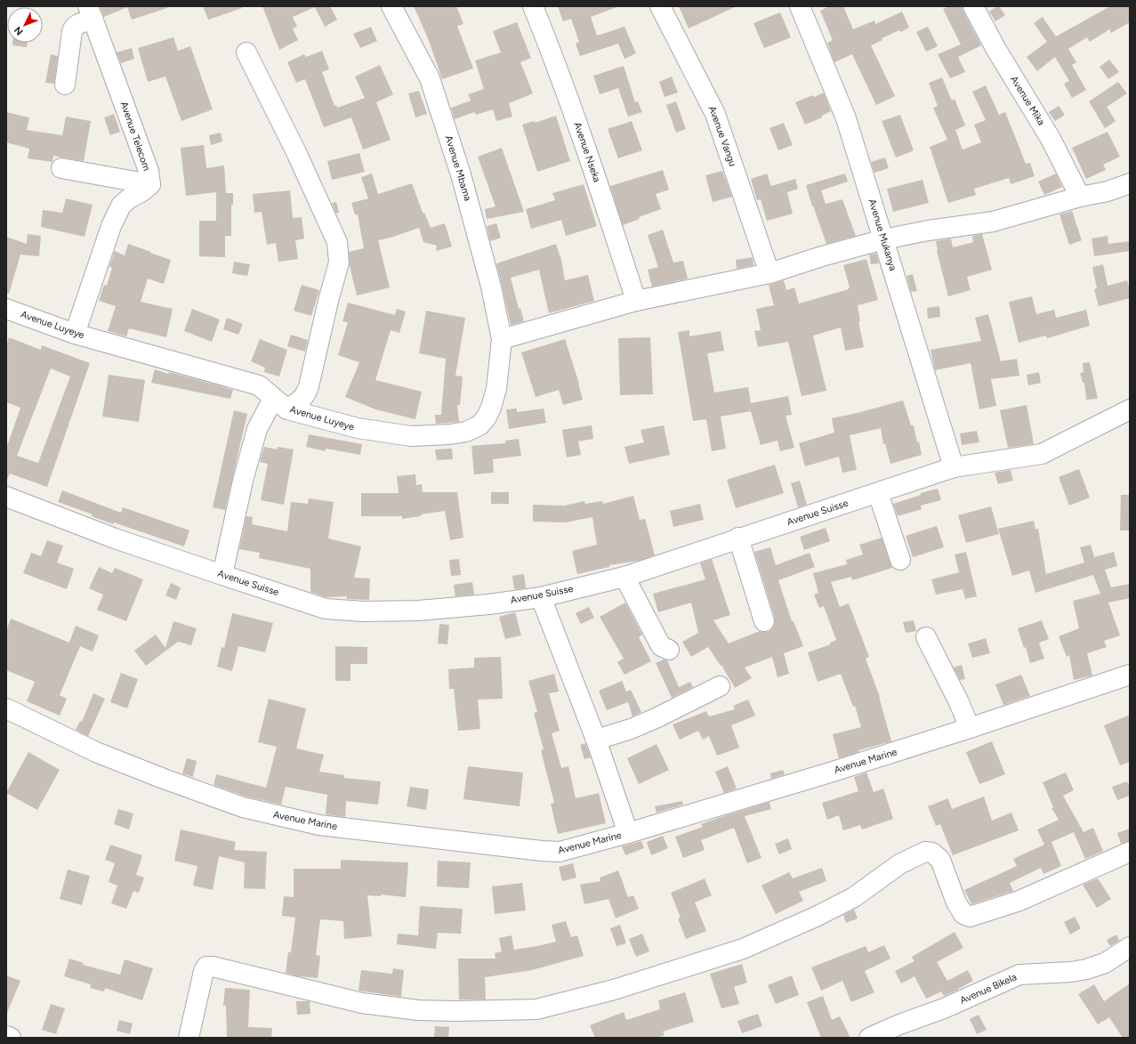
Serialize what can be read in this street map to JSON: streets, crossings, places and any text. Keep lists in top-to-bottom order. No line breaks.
{"streets":{"street":["Avenue Mika","Avenue Telecom","Avenue Vangu","Avenue Nseka","Avenue Mbama","Avenue Mukanya","Avenue Luyeye","Avenue Suisse","Avenue Marine","Avenue Bikela"]},"crossings":[["Avenue Telecom","Avenue Luyeye"],["Avenue Mbama","Avenue Luyeye"],["Avenue Mukanya","Avenue Suisse"]],"north":"bottom left"}
